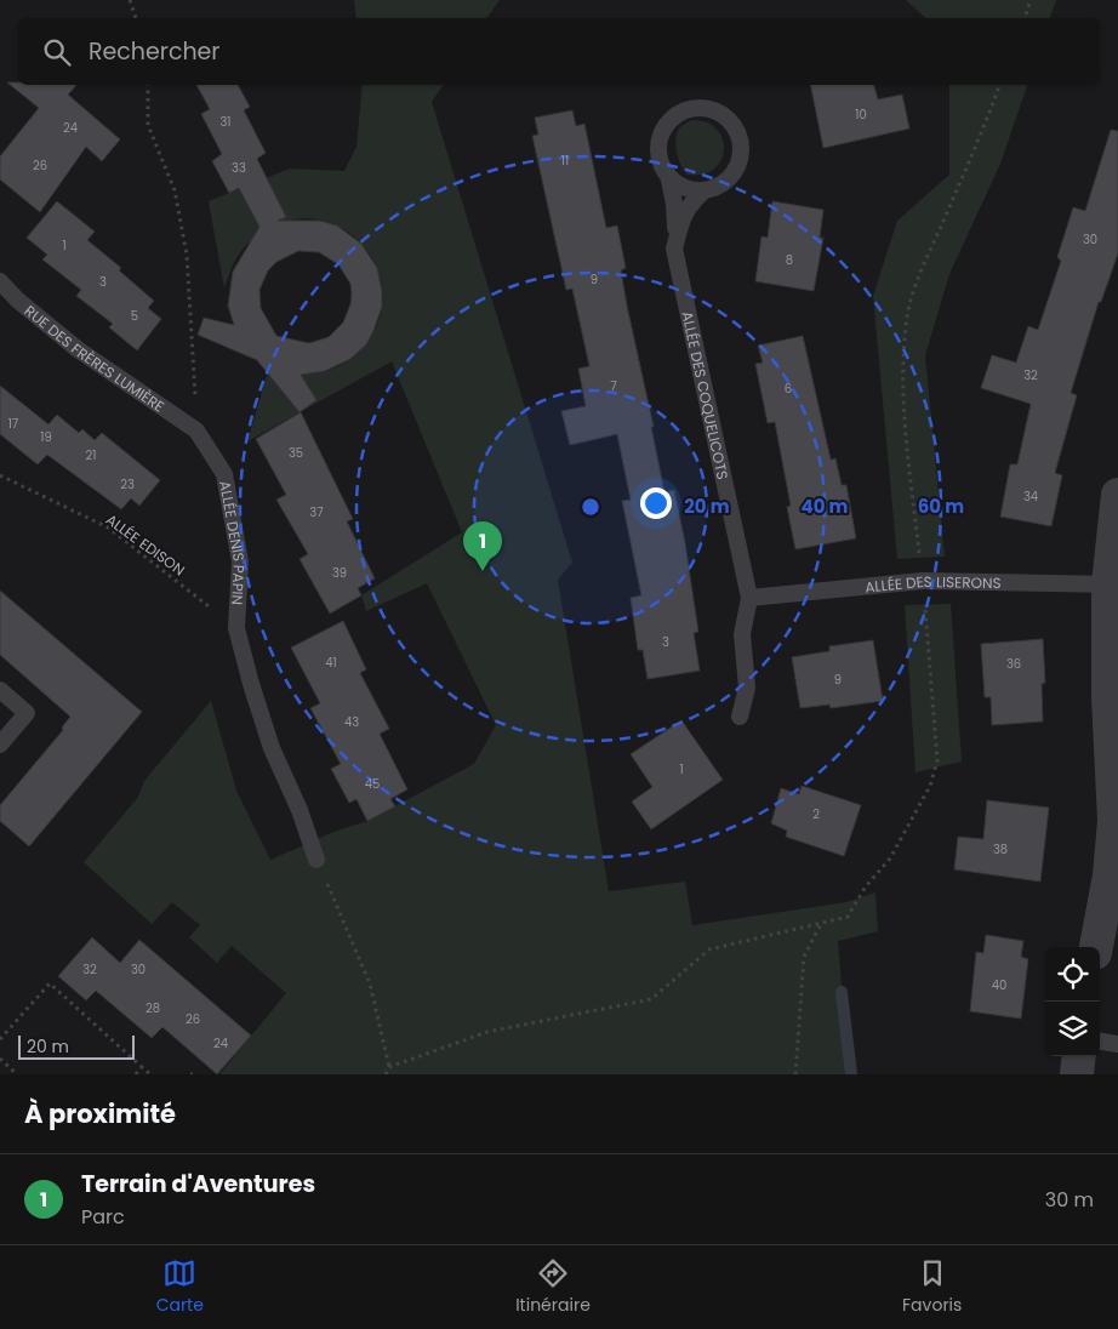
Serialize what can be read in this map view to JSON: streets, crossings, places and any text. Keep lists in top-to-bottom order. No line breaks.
{"streets":{"lane":["RUE DES FRÈRES LUMIÈRE","ALLÉE DES COQUELICOTS","ALLÉE DENIS PAPIN","ALLÉE DES LISERONS"],"path":["ALLÉE EDISON"]},"crossings":[["RUE DES FRÈRES LUMIÈRE","ALLÉE DENIS PAPIN"],["ALLÉE DES COQUELICOTS","ALLÉE DES LISERONS"],["ALLÉE DENIS PAPIN","ALLÉE EDISON"]],"house_numbers":["10","31","24","11","26","33","30","1","8","9","3","5","32","7","6","17","19","35","21","23","34","37","39","3","41","36","9","43","1","45","2","38","32","30","40","28","26","24"],"scale_bar":"20 m","page":{"search":"Rechercher","pins":"1","scale":"20 m","heading":"À proximité","list":[{"mark":"1","name":"Terrain d'Aventures","note":"Parc","value":"30 m"}],"nav":["Carte","Itinéraire","Favoris"]},"rings":["20 m","40 m","60 m"]}
